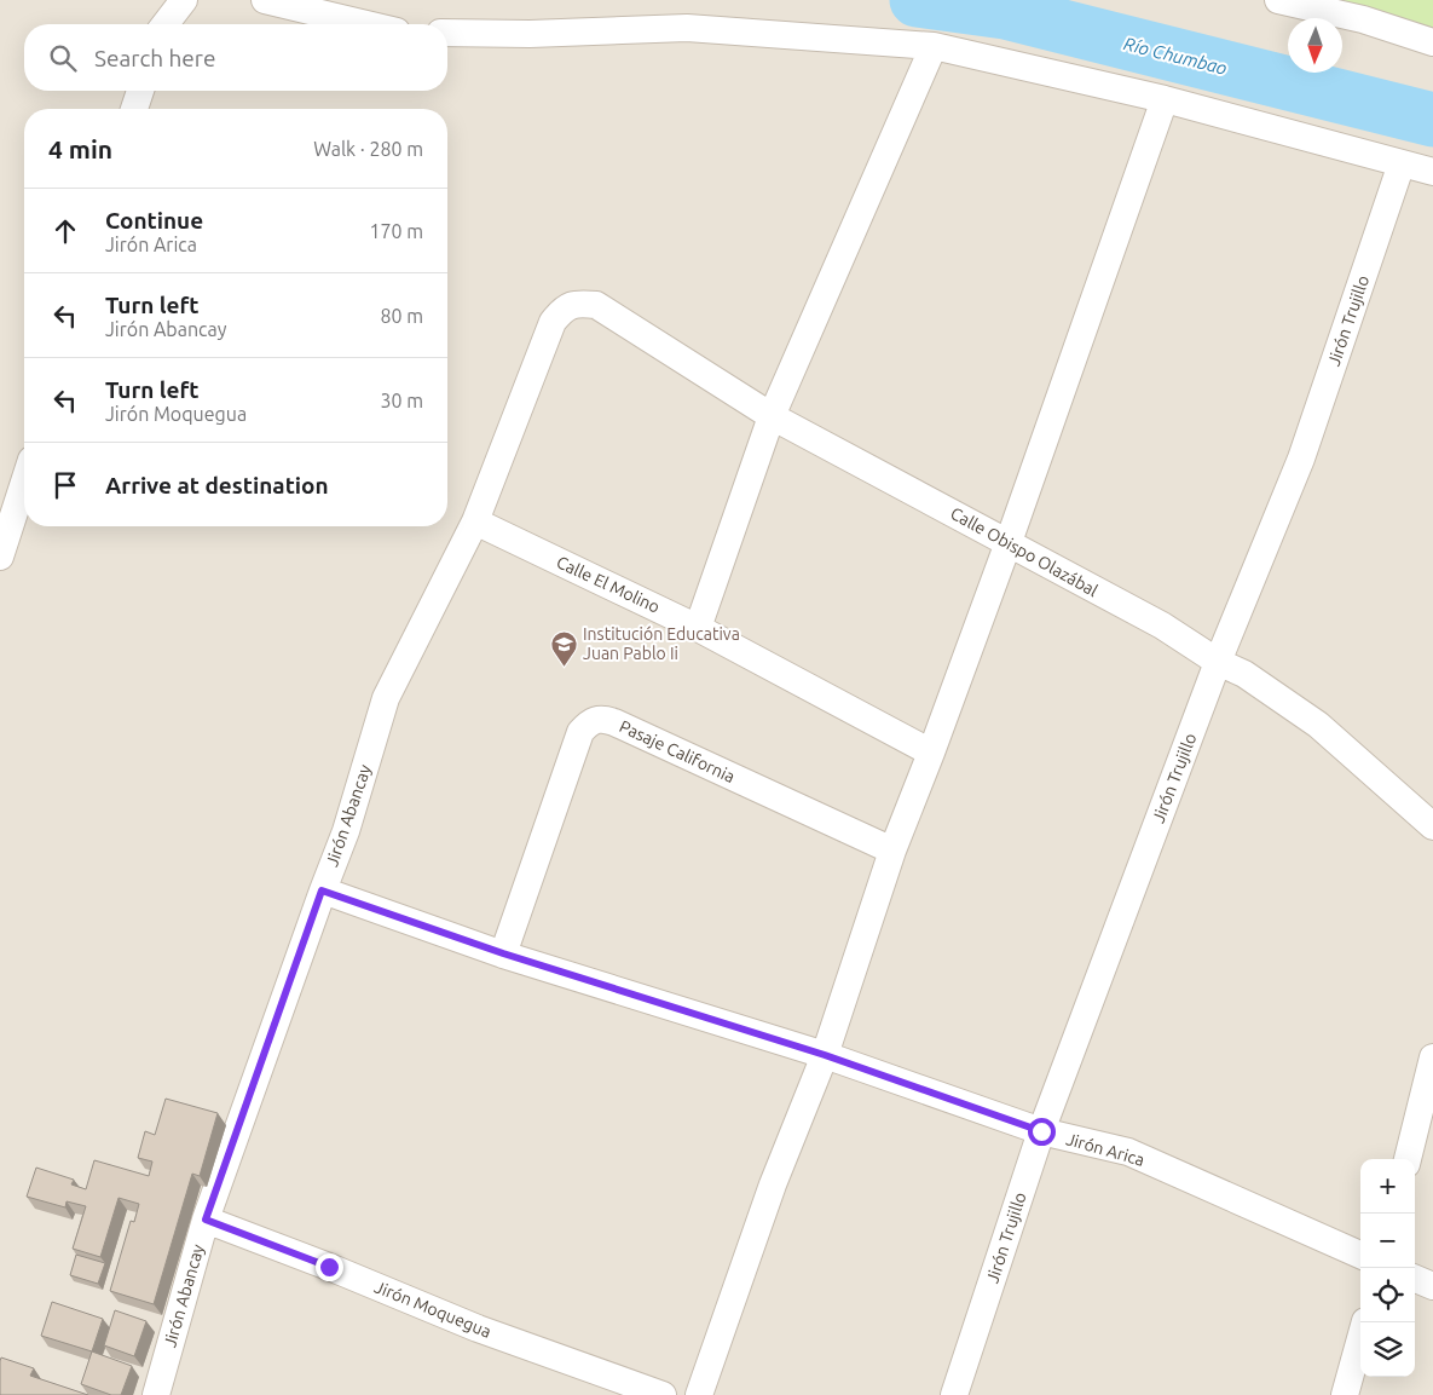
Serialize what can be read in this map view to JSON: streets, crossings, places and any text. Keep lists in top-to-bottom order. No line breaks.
{"streets":{"street":["Jirón Trujillo","Calle Obispo Olazábal","Calle El Molino","Pasaje California","Jirón Abancay","Jirón Arica","Jirón Moquegua"]},"crossings":[["Jirón Trujillo","Calle Obispo Olazábal"],["Jirón Trujillo","Jirón Arica"],["Calle Obispo Olazábal","Jirón Abancay"],["Calle El Molino","Jirón Abancay"],["Pasaje California","Jirón Arica"],["Jirón Abancay","Jirón Arica"],["Jirón Abancay","Jirón Moquegua"]],"water":["Río Chumbao"],"places":{"school or university":["Institución Educativa Juan Pablo Ii"]},"north":"bottom","page":{"search":"Search here","heading":["4 min","Walk · 280 m"],"list":[["Continue","Jirón Arica","170 m"],["Turn left","Jirón Abancay","80 m"],["Turn left","Jirón Moquegua","30 m"],"Arrive at destination"],"map_buttons":["+","−"]}}
